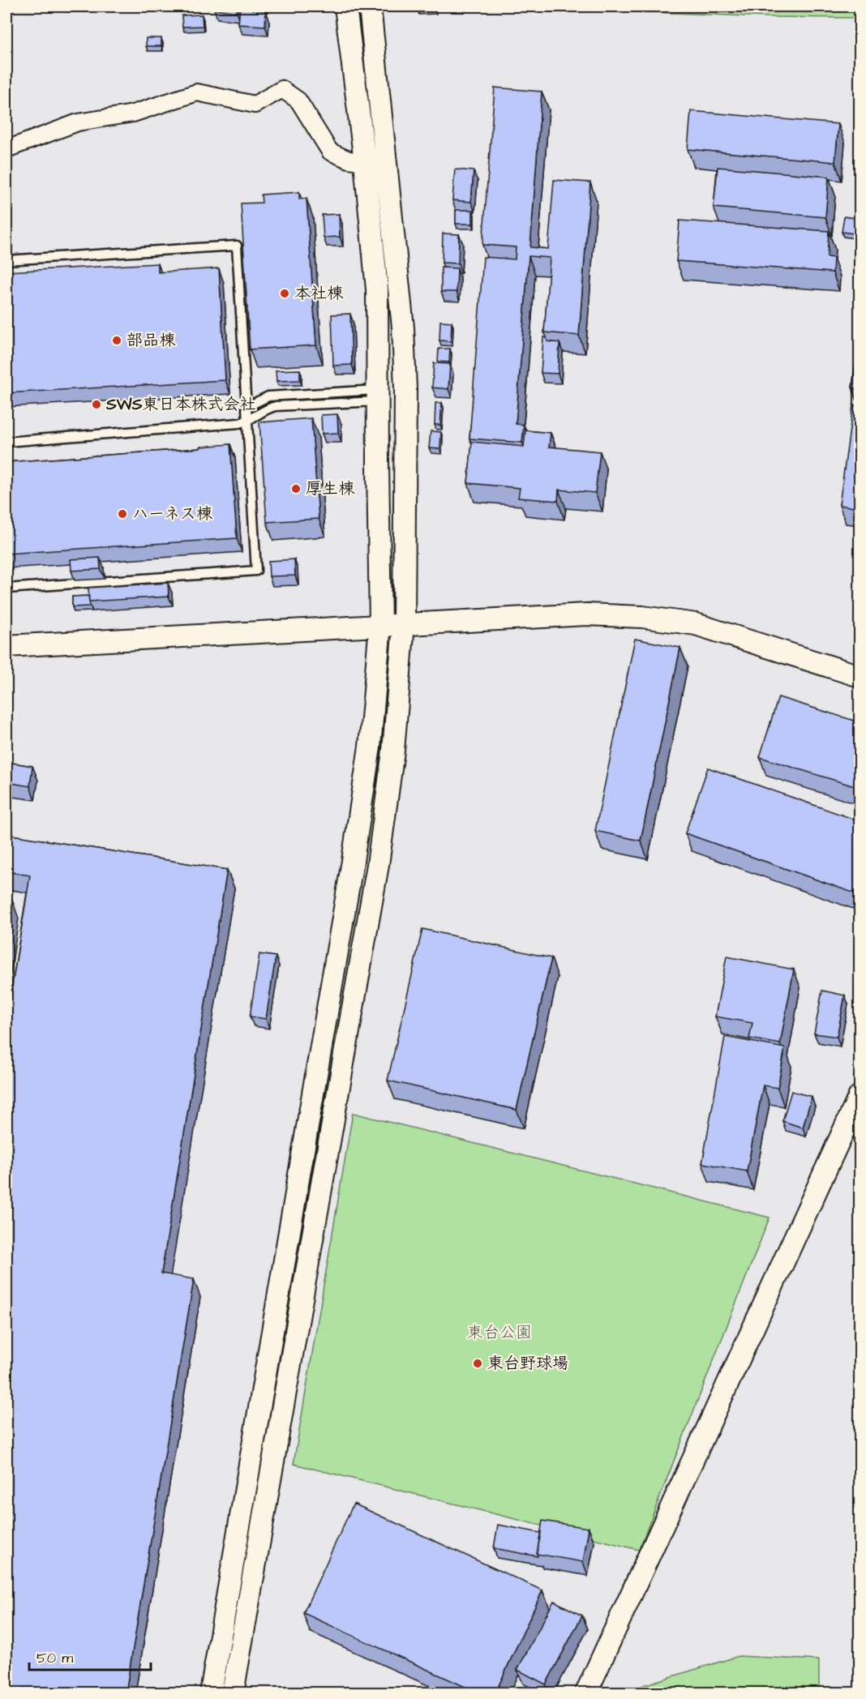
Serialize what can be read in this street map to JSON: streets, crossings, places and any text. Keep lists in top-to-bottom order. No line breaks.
{"parks":["東台公園"],"places":["本社棟","部品棟","SWS東日本株式会社","厚生棟","ハーネス棟","東台野球場"],"scale_bar":"50 m"}
